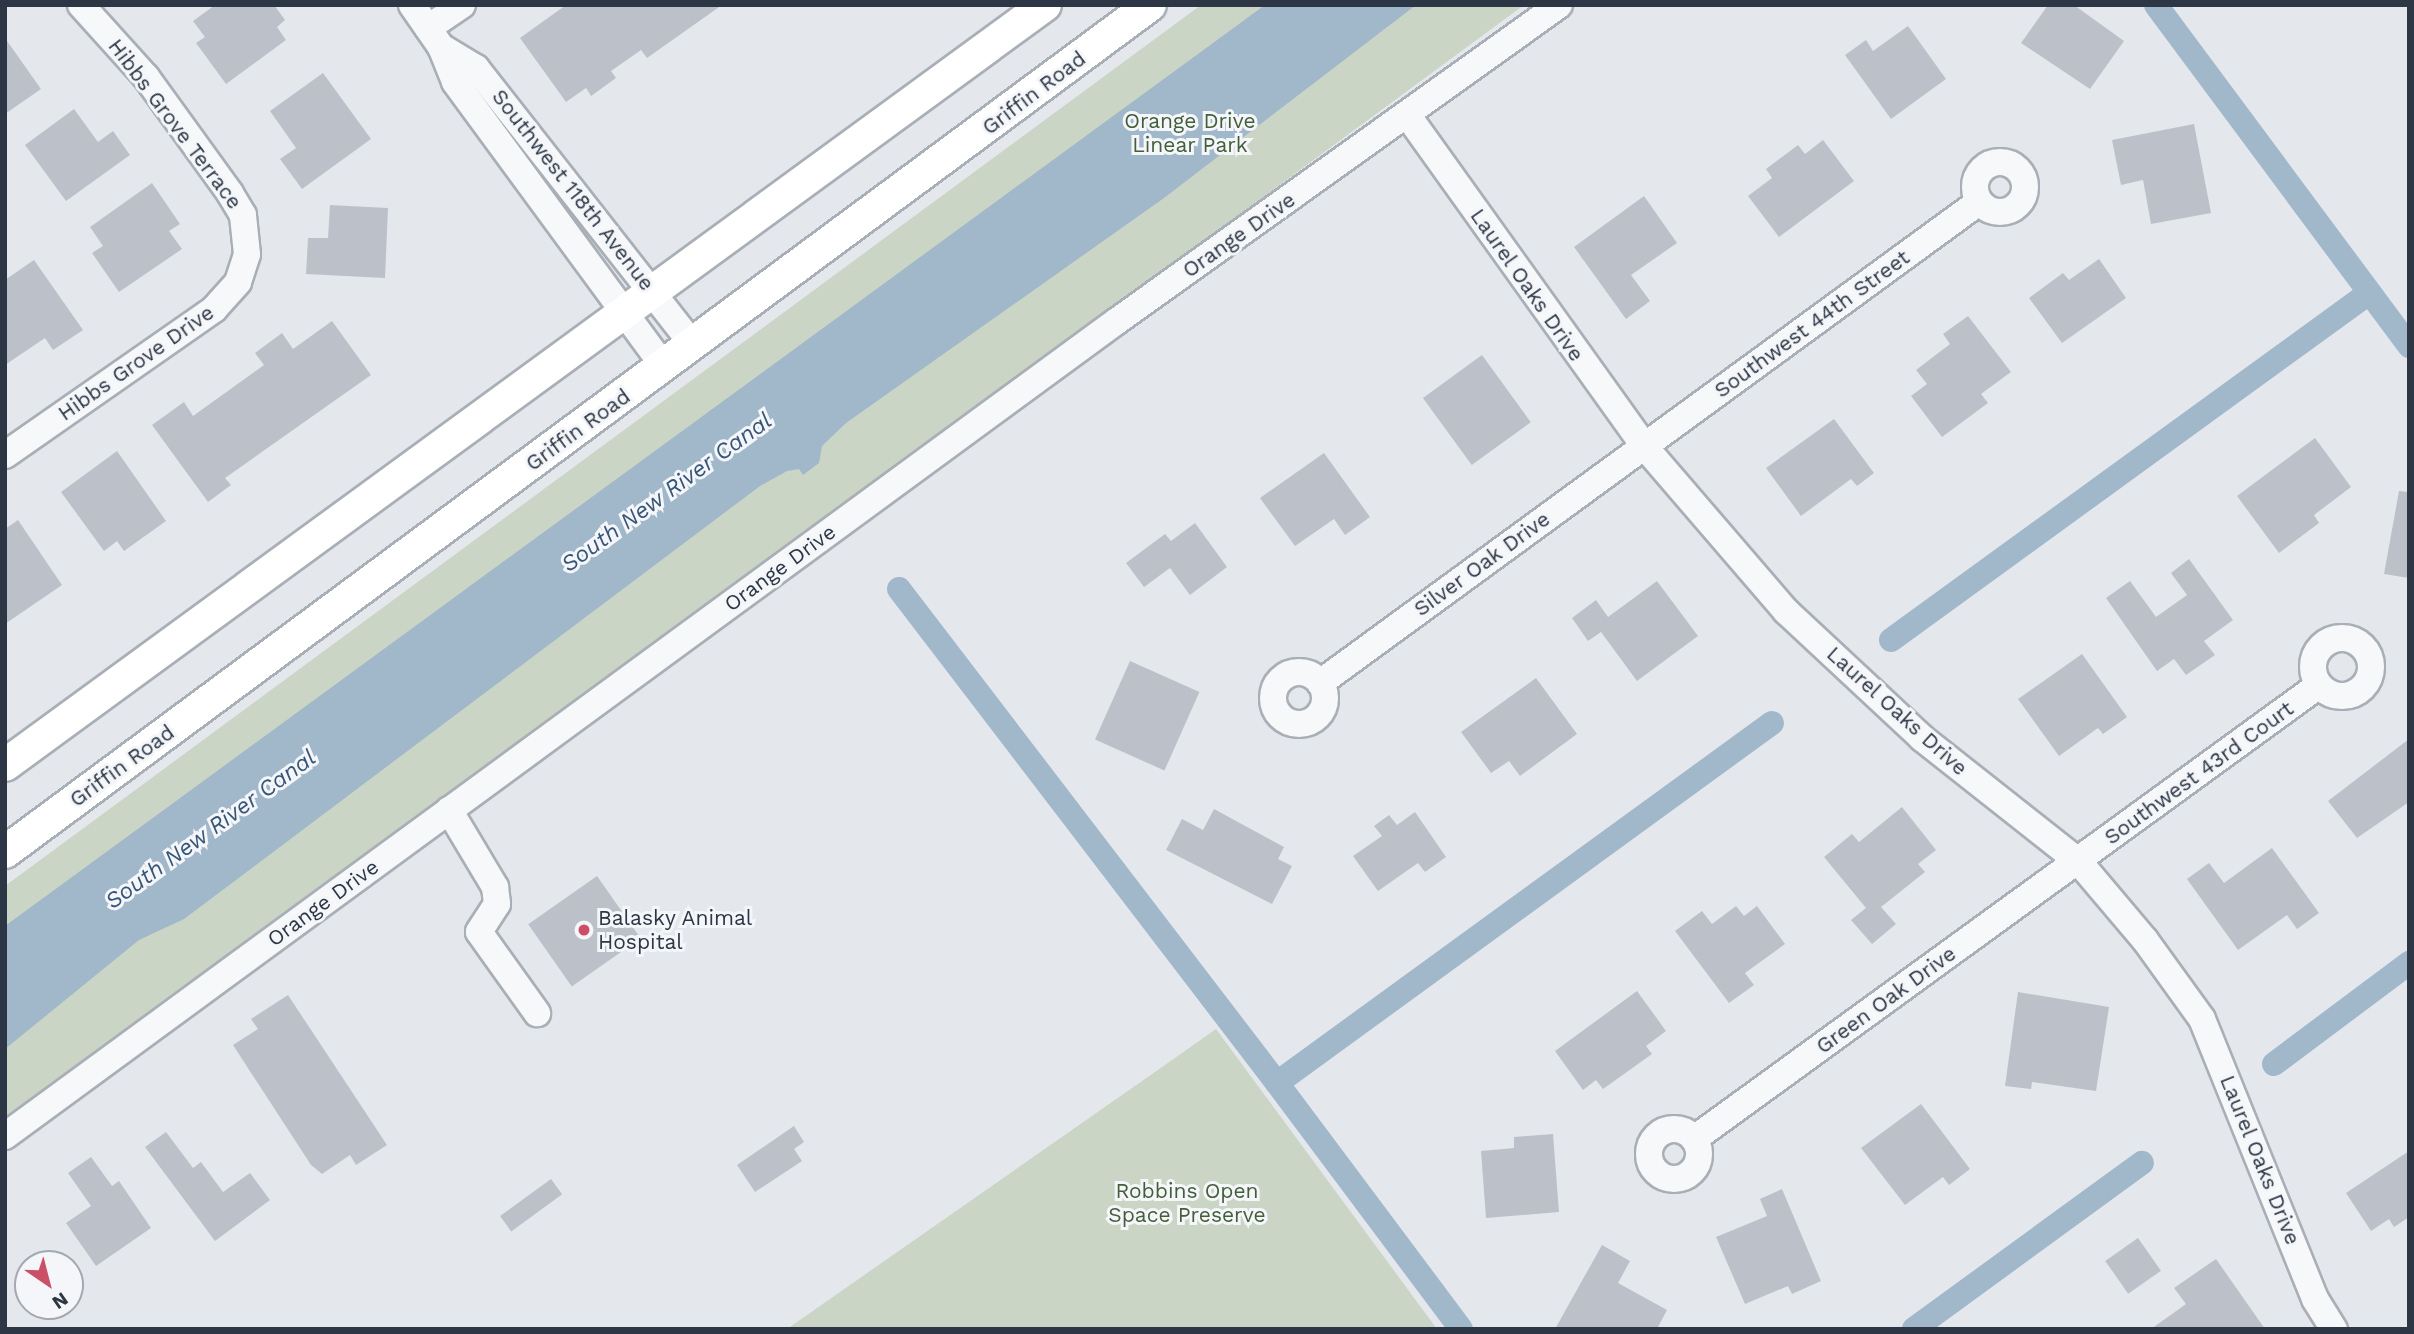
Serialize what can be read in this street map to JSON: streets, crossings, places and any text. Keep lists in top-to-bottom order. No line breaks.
{"streets":{"main road":["Griffin Road"],"street":["Hibbs Grove Terrace","Southwest 118th Avenue","Orange Drive","Laurel Oaks Drive","Southwest 44th Street","Hibbs Grove Drive","Silver Oak Drive","Southwest 43rd Court","Green Oak Drive"]},"crossings":[["Griffin Road","Southwest 118th Avenue"],["Hibbs Grove Terrace","Hibbs Grove Drive"],["Orange Drive","Laurel Oaks Drive"],["Laurel Oaks Drive","Southwest 44th Street"],["Laurel Oaks Drive","Silver Oak Drive"],["Laurel Oaks Drive","Southwest 43rd Court"],["Laurel Oaks Drive","Green Oak Drive"],["Southwest 44th Street","Silver Oak Drive"],["Southwest 43rd Court","Green Oak Drive"]],"water":["South New River Canal"],"parks":["Orange Drive Linear Park","Robbins Open Space Preserve"],"places":["Balasky Animal Hospital"],"north":"bottom right"}
